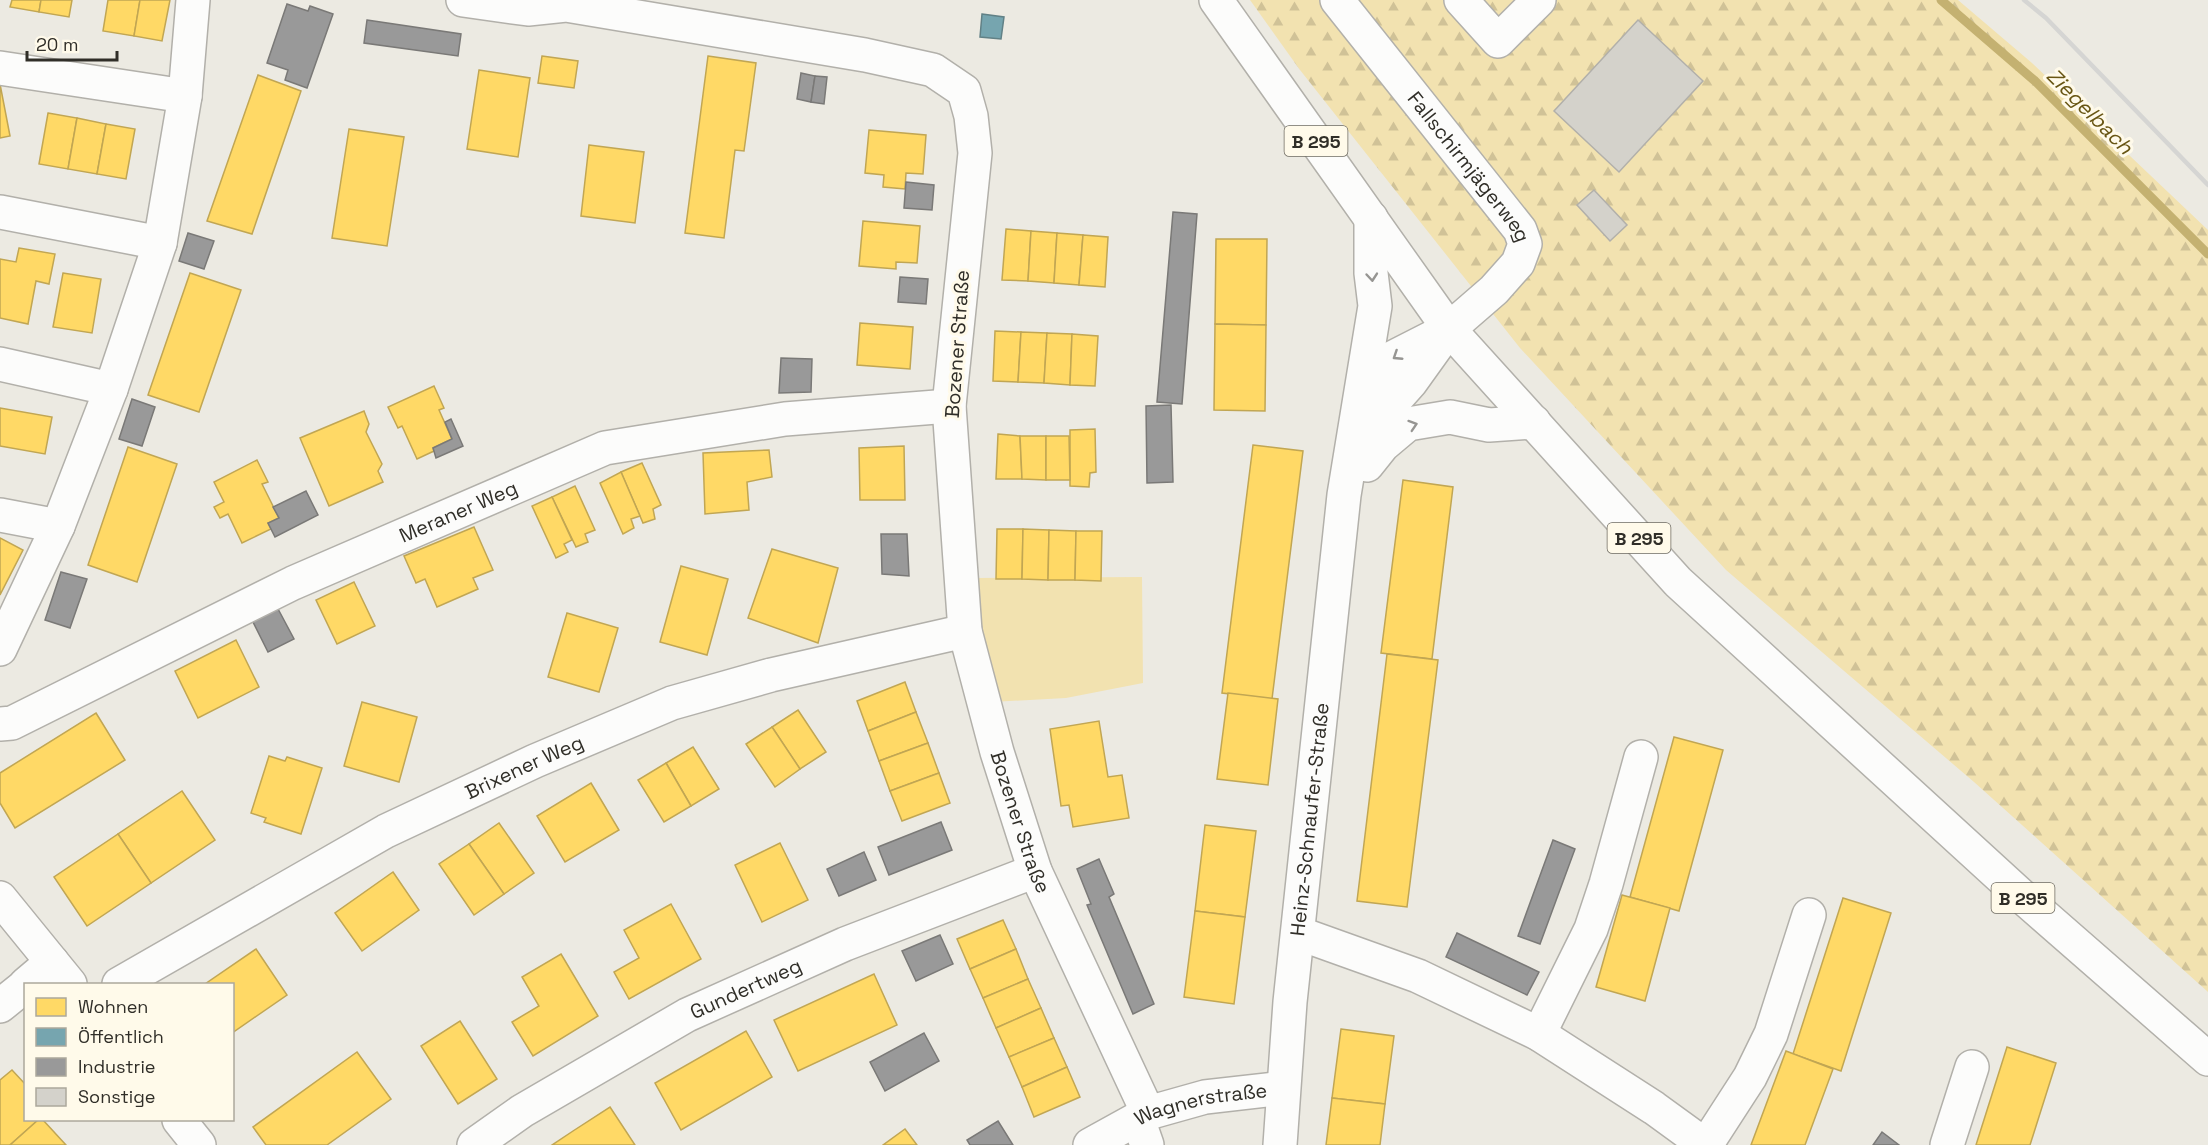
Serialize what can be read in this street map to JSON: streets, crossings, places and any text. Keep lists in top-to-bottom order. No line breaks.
{"streets":{"street":["B 295","Fallschirmjägerweg","Bozener Straße","Meraner Weg","Brixener Weg","Heinz-Schnaufer-Straße","Gundertweg","Wagnerstraße"]},"crossings":[["B 295","Fallschirmjägerweg"],["B 295","Heinz-Schnaufer-Straße"],["Fallschirmjägerweg","Heinz-Schnaufer-Straße"],["Bozener Straße","Meraner Weg"],["Bozener Straße","Brixener Weg"],["Bozener Straße","Gundertweg"],["Bozener Straße","Wagnerstraße"],["Heinz-Schnaufer-Straße","Wagnerstraße"]],"water":["Ziegelbach"],"legend":["Wohnen","Öffentlich","Industrie","Sonstige"],"scale_bar":"20 m"}
